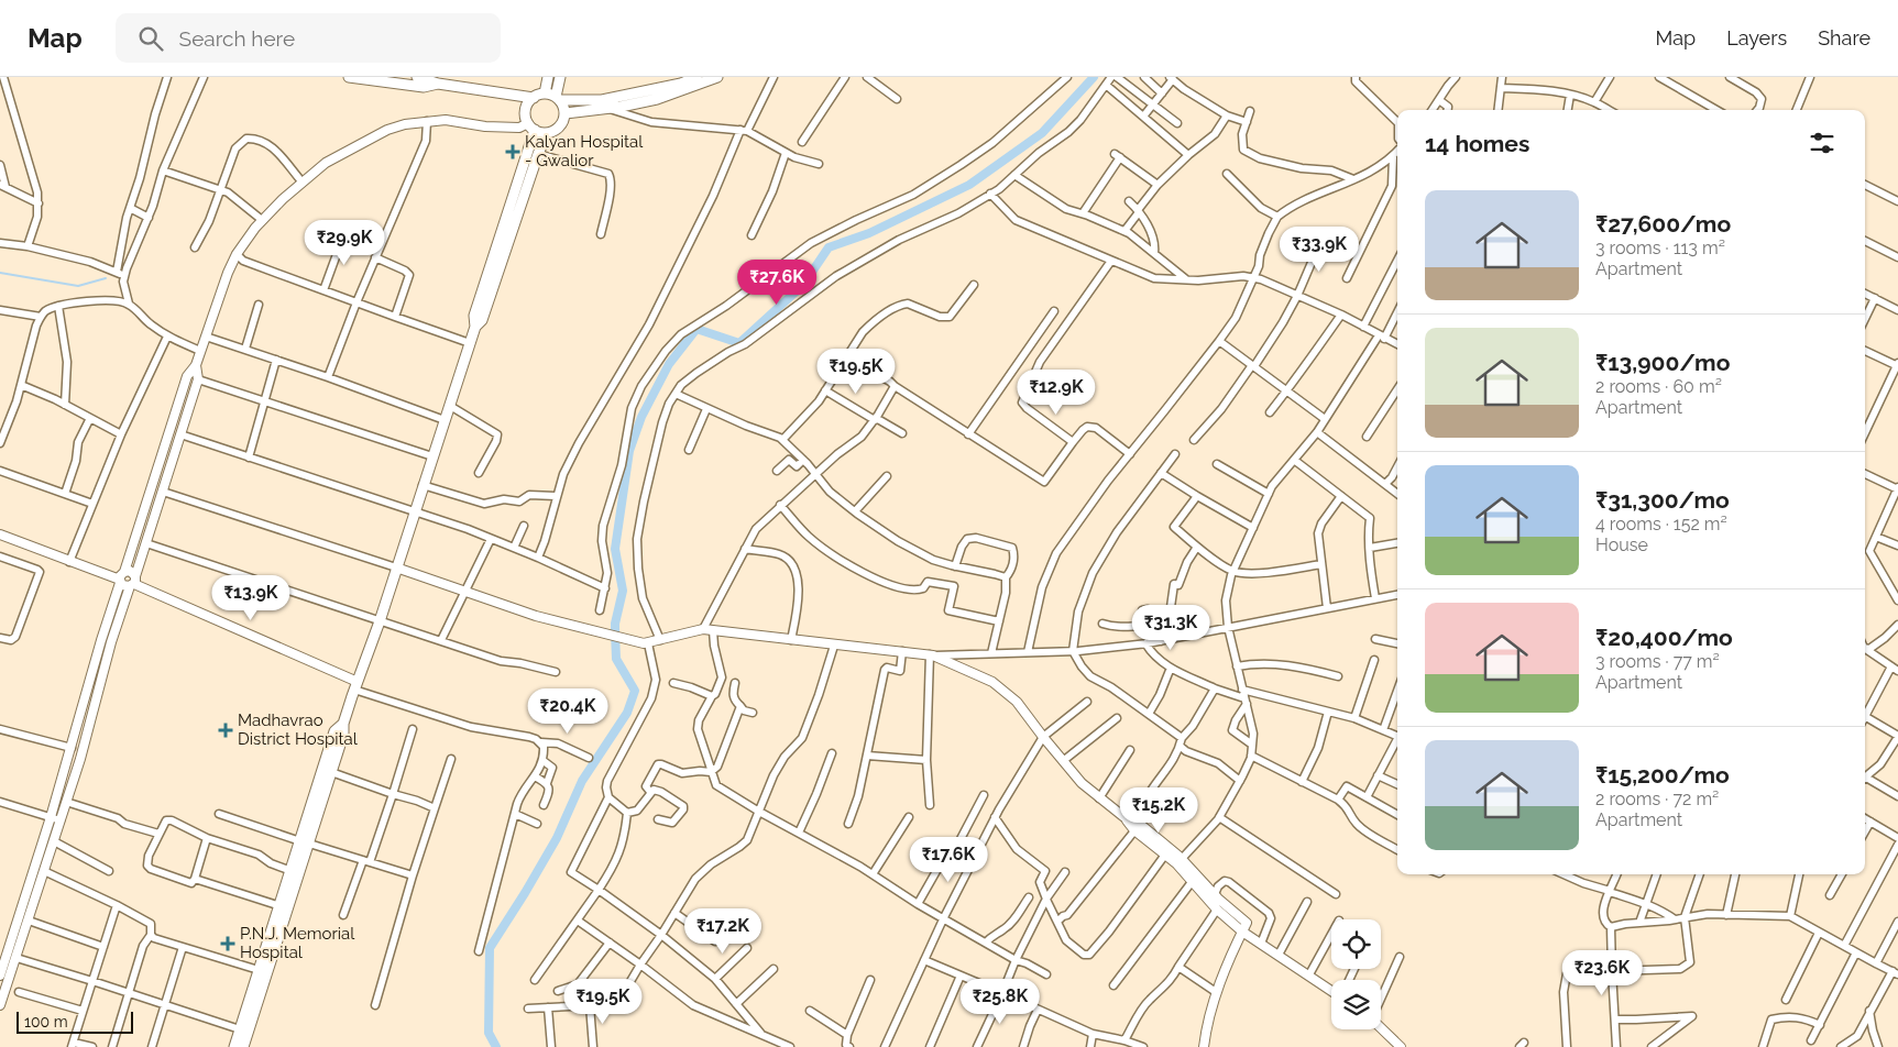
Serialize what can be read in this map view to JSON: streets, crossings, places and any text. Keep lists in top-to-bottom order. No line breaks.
{"places":{"health":["Kalyan Hospital - Gwalior","Madhavrao District Hospital","P.N.J. Memorial Hospital"]},"scale_bar":"100 m","page":{"header":"Map","search":"Search here","nav":["Map","Layers","Share"],"heading":"14 homes","list":[{"name":"₹27,600/mo","note":"3 rooms · 113 m² · Apartment"},{"name":"₹13,900/mo","note":"2 rooms · 60 m² · Apartment"},{"name":"₹31,300/mo","note":"4 rooms · 152 m² · House"},{"name":"₹20,400/mo","note":"3 rooms · 77 m² · Apartment"},{"name":"₹15,200/mo","note":"2 rooms · 72 m² · Apartment"}],"price":["₹29.9K","₹33.9K","₹27.6K","₹19.5K","₹12.9K","₹13.9K","₹31.3K","₹20.4K","₹15.2K","₹17.6K","₹17.2K","₹23.6K","₹19.5K","₹25.8K"],"scale":"100 m"}}
